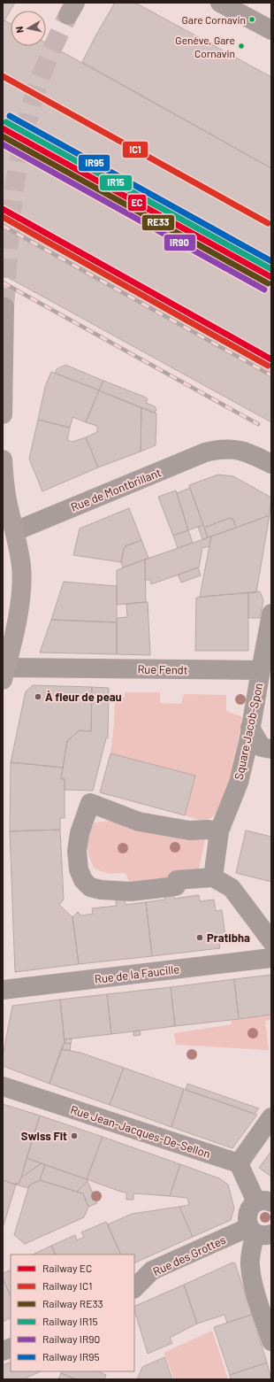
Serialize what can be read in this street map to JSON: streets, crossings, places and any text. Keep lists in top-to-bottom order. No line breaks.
{"streets":{"street":["Rue de Montbrillant","Rue Fendt","Square Jacob-Spon","Rue de la Faucille","Rue Jean-Jacques-De-Sellon","Rue des Grottes"]},"crossings":[["Rue Fendt","Square Jacob-Spon"]],"places":["Gare Cornavin","Genève, Gare Cornavin","À fleur de peau","Pratibha","Swiss Fit"],"lines":["rail line IC1","rail line IR95","rail line IR15","rail line EC","rail line RE33","rail line IR90"],"legend":["Railway EC","Railway IC1","Railway RE33","Railway IR15","Railway IR90","Railway IR95"],"north":"left"}
